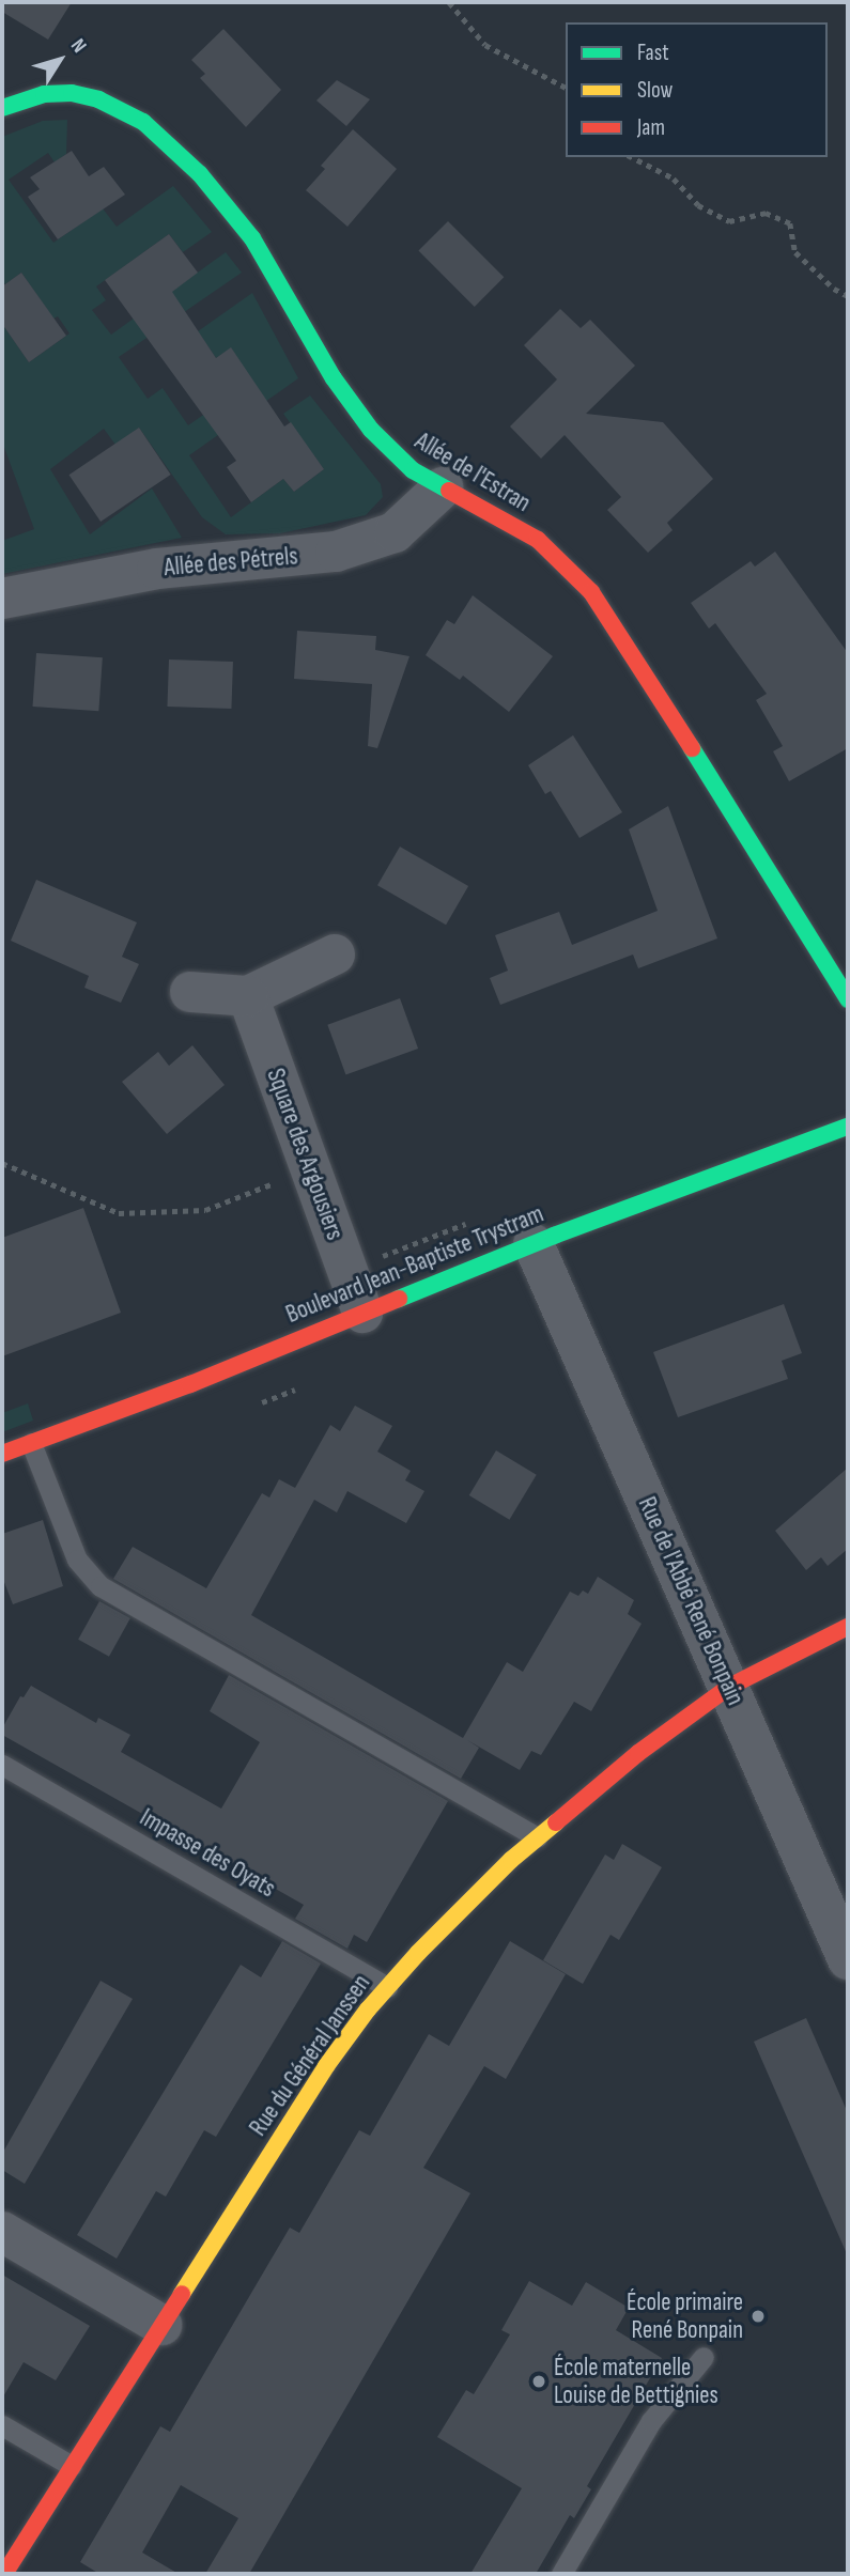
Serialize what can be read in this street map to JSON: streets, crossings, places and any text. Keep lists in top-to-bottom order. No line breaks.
{"streets":{"street":["Allée de l'Estran","Allée des Pétrels","Square des Argousiers","Boulevard Jean-Baptiste Trystram","Rue de l'Abbé René Bonpain","Rue du Général Janssen"],"lane":["Impasse des Oyats"]},"crossings":[["Allée de l'Estran","Allée des Pétrels"],["Square des Argousiers","Boulevard Jean-Baptiste Trystram"],["Boulevard Jean-Baptiste Trystram","Rue de l'Abbé René Bonpain"],["Rue de l'Abbé René Bonpain","Rue du Général Janssen"],["Impasse des Oyats","Rue du Général Janssen"]],"places":["École primaire René Bonpain","École maternelle Louise de Bettignies"],"legend":["Fast","Slow","Jam"],"north":"top right"}
